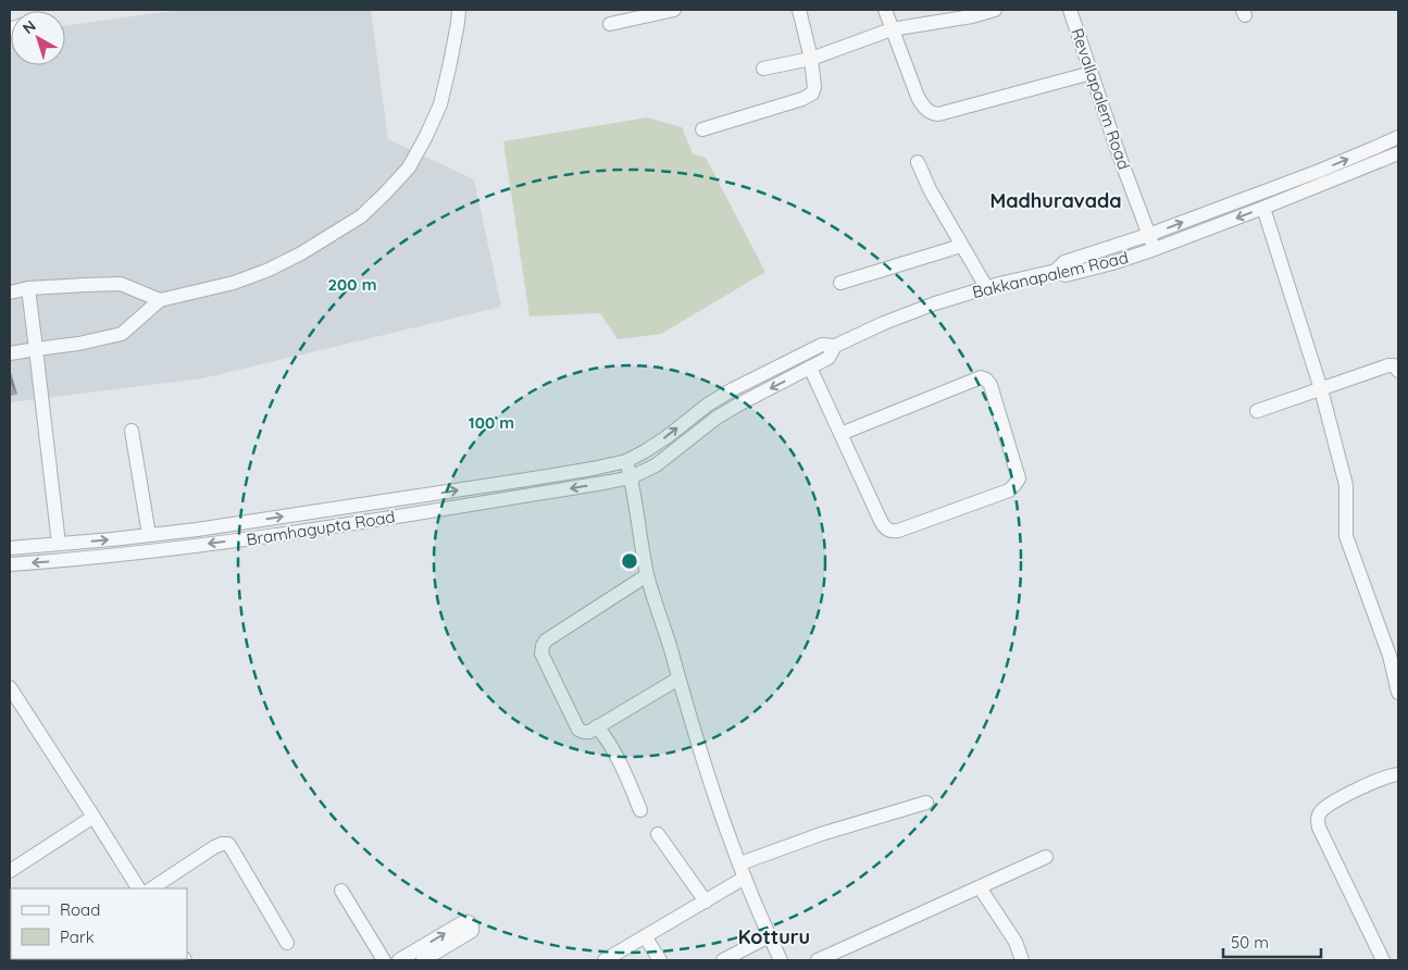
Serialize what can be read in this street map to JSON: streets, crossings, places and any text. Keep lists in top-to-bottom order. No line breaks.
{"streets":{"street":["Revallapalem Road","Bakkanapalem Road","Bramhagupta Road"]},"crossings":[["Revallapalem Road","Bakkanapalem Road"],["Bakkanapalem Road","Bramhagupta Road"]],"districts":["Madhuravada","Kotturu"],"legend":["Road","Park"],"scale_bar":"50 m","north":"top left","rings":["200 m","100 m"]}
